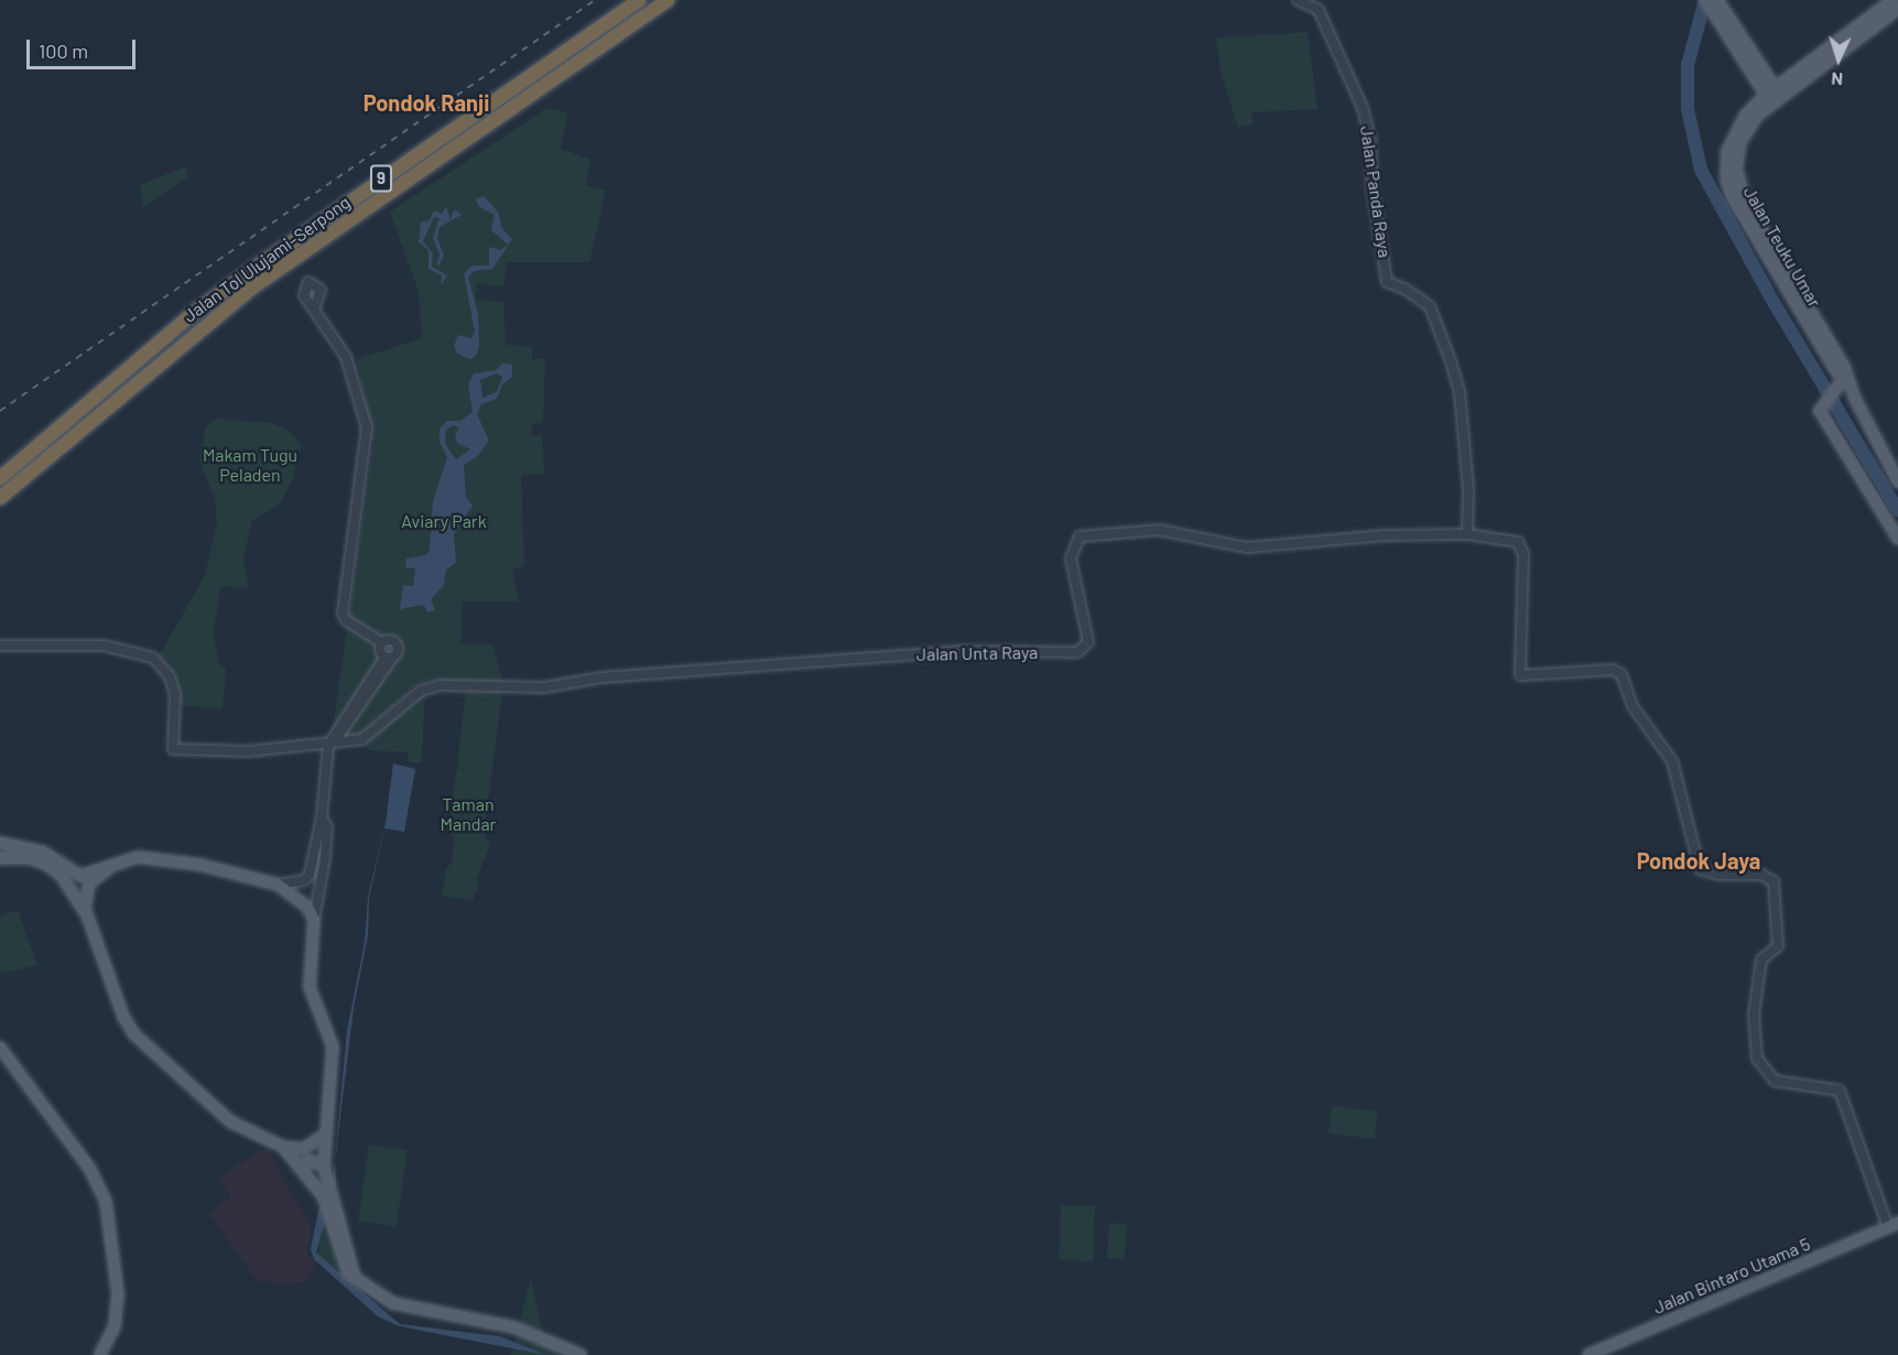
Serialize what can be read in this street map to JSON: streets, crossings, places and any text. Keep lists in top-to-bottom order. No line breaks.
{"streets":{"highway":["9","Jalan Tol Ulujami–Serpong"],"main road":["Jalan Teuku Umar","Jalan Bintaro Utama 5"],"street":["Jalan Panda Raya","Jalan Unta Raya"]},"crossings":[["Jalan Panda Raya","Jalan Unta Raya"],["Jalan Unta Raya","Jalan Bintaro Utama 5"]],"districts":["Pondok Ranji","Pondok Jaya"],"parks":["Makam Tugu Peladen","Aviary Park","Taman Mandar"],"scale_bar":"100 m","north":"bottom"}
